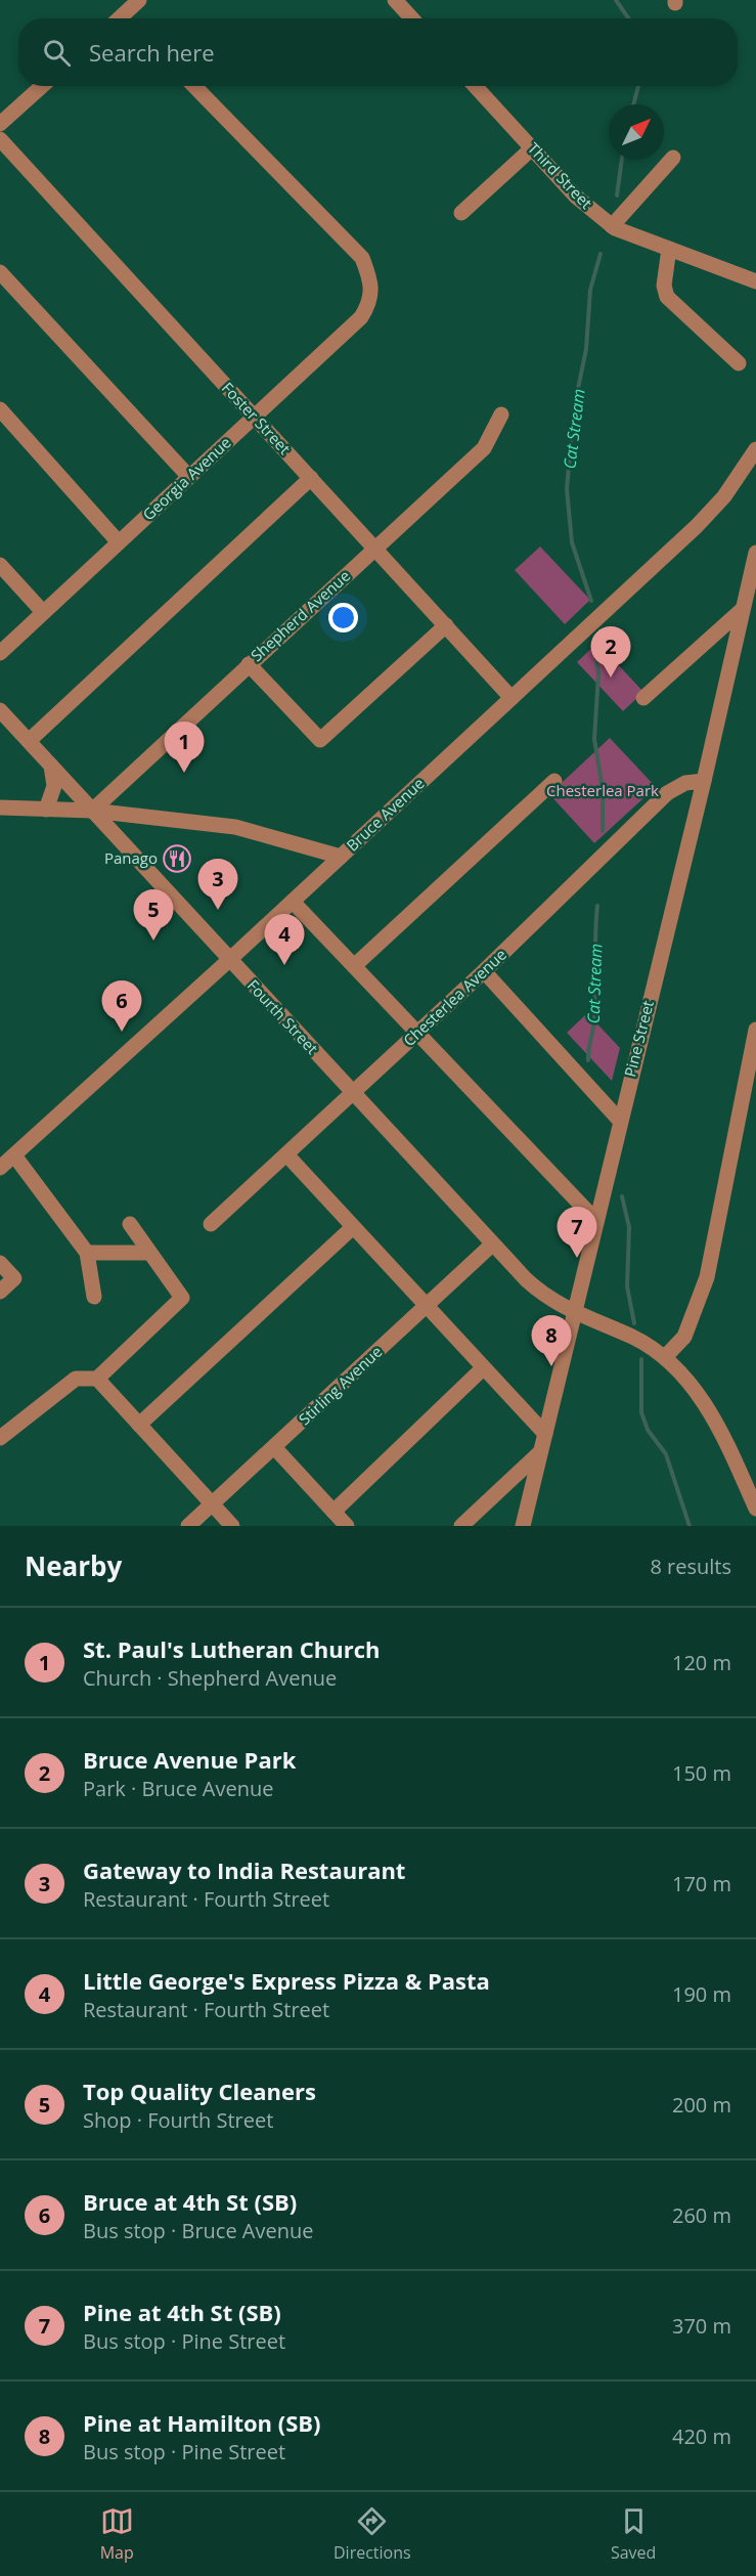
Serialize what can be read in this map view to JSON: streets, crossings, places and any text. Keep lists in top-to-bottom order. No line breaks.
{"streets":{"street":["Third Street","Foster Street","Georgia Avenue","Shepherd Avenue","Bruce Avenue","Chesterlea Avenue","Fourth Street","Pine Street","Stirling Avenue"]},"crossings":[["Foster Street","Georgia Avenue"],["Foster Street","Shepherd Avenue"],["Foster Street","Bruce Avenue"],["Shepherd Avenue","Fourth Street"],["Bruce Avenue","Fourth Street"],["Chesterlea Avenue","Fourth Street"],["Chesterlea Avenue","Pine Street"],["Fourth Street","Pine Street"],["Fourth Street","Stirling Avenue"]],"water":["Cat Stream"],"parks":["Chesterlea Park"],"places":{"restaurant":["Panago"]},"north":"top right","page":{"search":"Search here","pins":["2","1","3","5","4","6","7","8"],"heading":["Nearby","8 results"],"list":[{"mark":"1","name":"St. Paul's Lutheran Church","note":"Church · Shepherd Avenue","value":"120 m"},{"mark":"2","name":"Bruce Avenue Park","note":"Park · Bruce Avenue","value":"150 m"},{"mark":"3","name":"Gateway to India Restaurant","note":"Restaurant · Fourth Street","value":"170 m"},{"mark":"4","name":"Little George's Express Pizza & Pasta","note":"Restaurant · Fourth Street","value":"190 m"},{"mark":"5","name":"Top Quality Cleaners","note":"Shop · Fourth Street","value":"200 m"},{"mark":"6","name":"Bruce at 4th St (SB)","note":"Bus stop · Bruce Avenue","value":"260 m"},{"mark":"7","name":"Pine at 4th St (SB)","note":"Bus stop · Pine Street","value":"370 m"},{"mark":"8","name":"Pine at Hamilton (SB)","note":"Bus stop · Pine Street","value":"420 m"}],"nav":["Map","Directions","Saved"]}}
